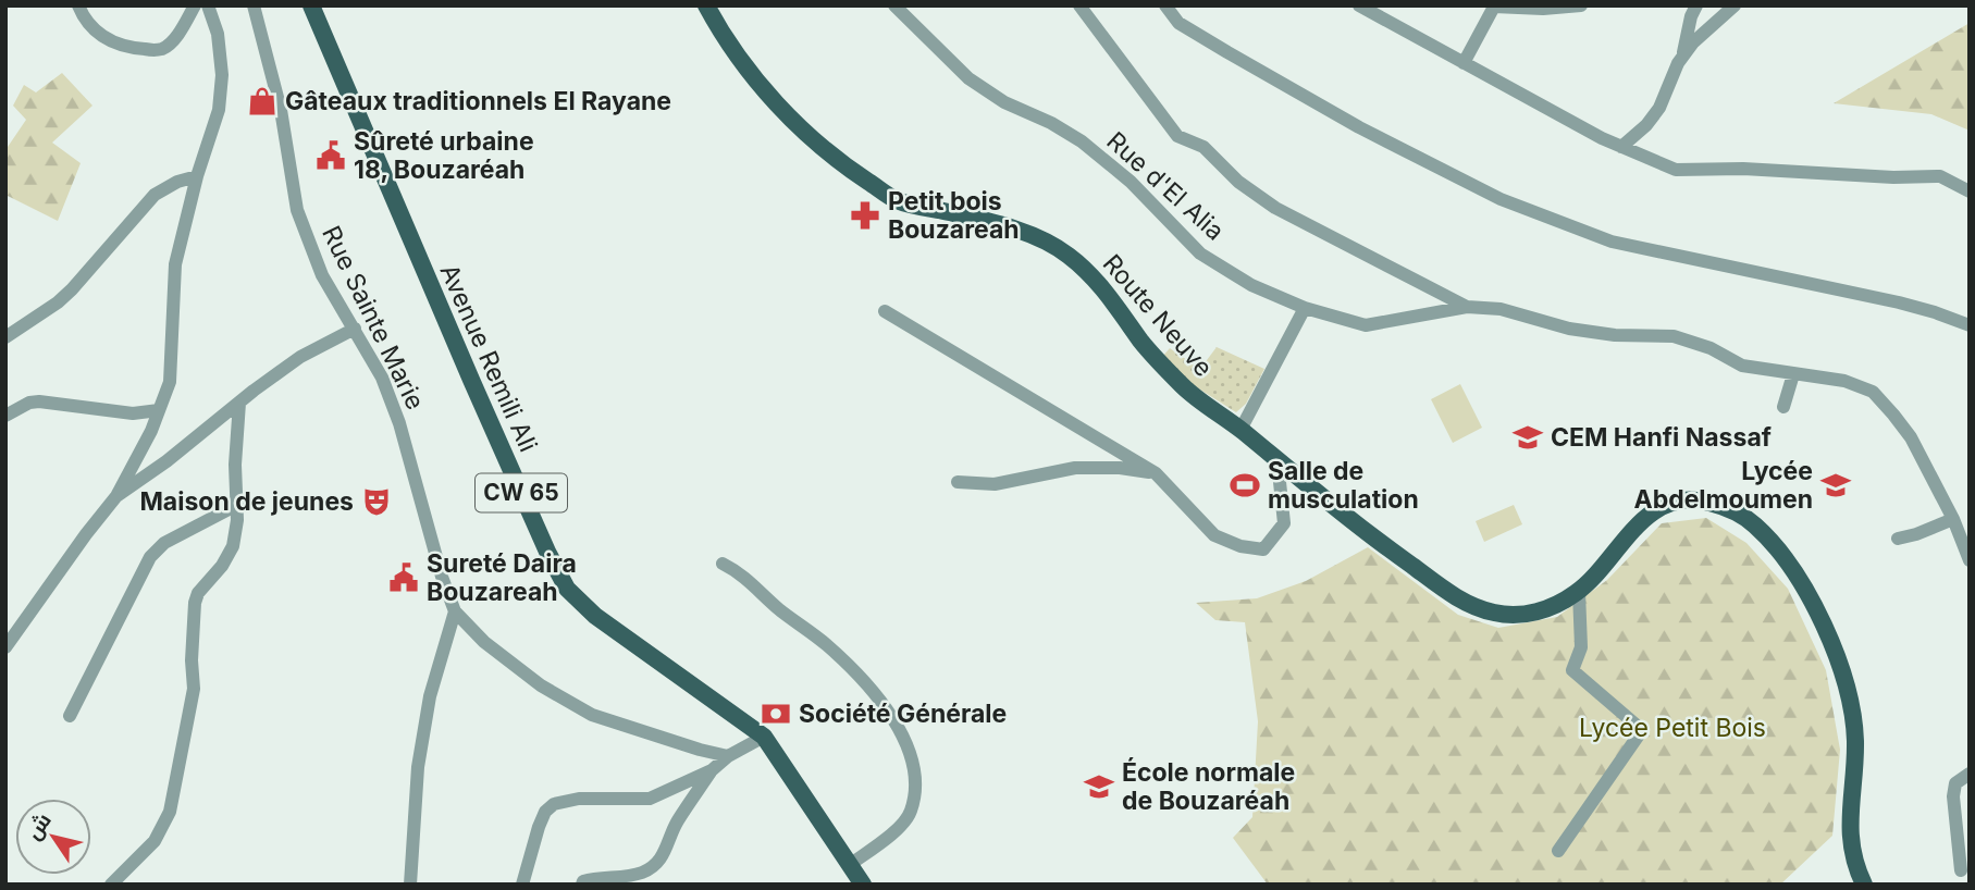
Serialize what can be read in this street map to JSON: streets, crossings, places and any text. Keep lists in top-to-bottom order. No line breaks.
{"streets":{"main road":["Route Neuve","Avenue Remili Ali","CW 65"],"street":["Rue d'El Alia","Rue Sainte Marie"]},"parks":["Lycée Petit Bois"],"places":{"shop":["Gâteaux traditionnels El Rayane"],"public building":["Sûreté urbaine 18, Bouzaréah","Sureté Daira Bouzareah"],"pharmacy":["Petit bois Bouzareah"],"school or university":["CEM Hanfi Nassaf","Lycée Abdelmoumen","École normale de Bouzaréah"],"sports":["Salle de musculation"],"theatre":["Maison de jeunes"],"bank":["Société Générale"]},"north":"top left"}
